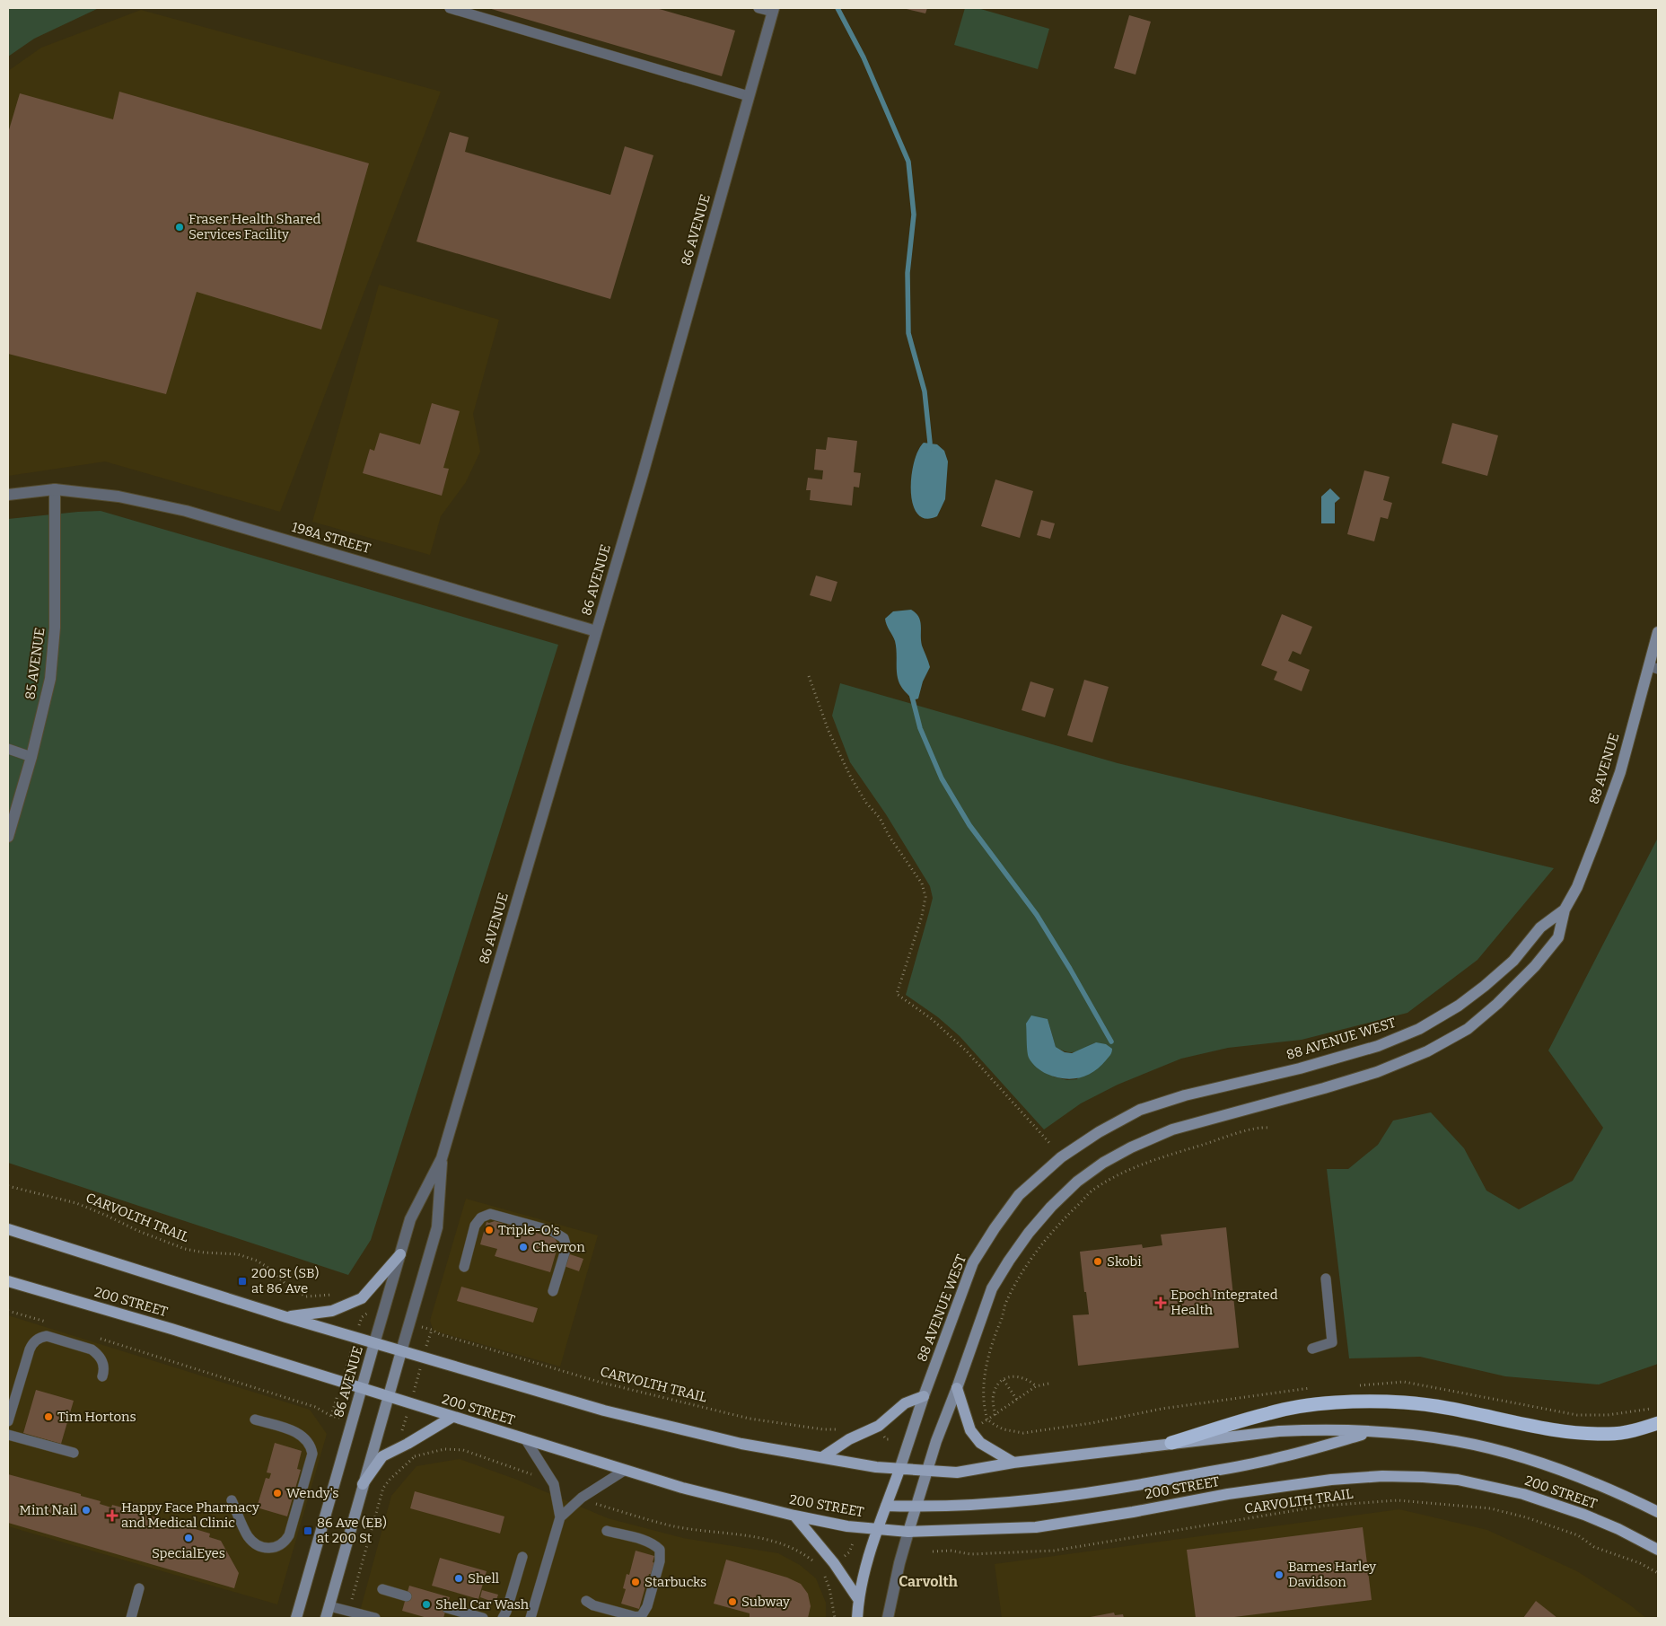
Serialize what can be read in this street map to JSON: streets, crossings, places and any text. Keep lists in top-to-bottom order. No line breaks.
{"streets":{"main road":["86 AVENUE","88 AVENUE","88 AVENUE WEST","200 STREET"],"street":["198A STREET","85 AVENUE"],"path":["CARVOLTH TRAIL"]},"crossings":[["86 AVENUE","198A STREET"],["86 AVENUE","200 STREET"],["198A STREET","85 AVENUE"],["88 AVENUE","88 AVENUE WEST"],["88 AVENUE WEST","200 STREET"],["CARVOLTH TRAIL","200 STREET"]],"districts":["Carvolth"],"places":{"other":["Fraser Health Shared Services Facility","Triple-O's","Chevron","Skobi","Tim Hortons","Wendy's","Mint Nail","SpecialEyes","Barnes Harley Davidson","Shell","Starbucks","Subway","Shell Car Wash"],"transit":["200 St (SB) at 86 Ave","86 Ave (EB) at 200 St"],"health":["Epoch Integrated Health","Happy Face Pharmacy and Medical Clinic"]}}
